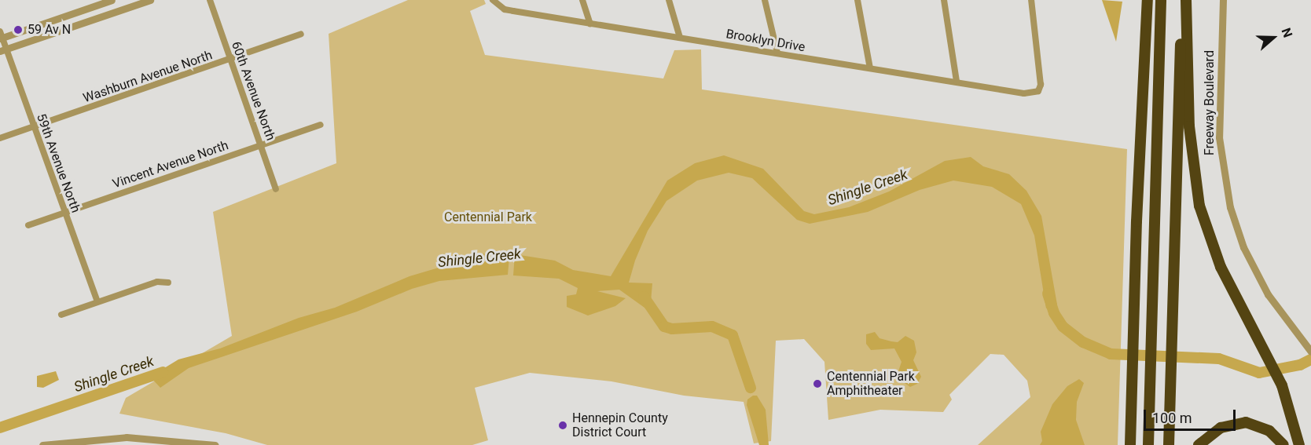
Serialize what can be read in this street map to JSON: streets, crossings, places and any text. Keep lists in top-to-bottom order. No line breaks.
{"streets":{"street":["Brooklyn Drive","Washburn Avenue North","60th Avenue North","Freeway Boulevard","59th Avenue North","Vincent Avenue North"]},"crossings":[["Washburn Avenue North","60th Avenue North"],["Washburn Avenue North","59th Avenue North"],["60th Avenue North","Vincent Avenue North"],["59th Avenue North","Vincent Avenue North"]],"water":["Shingle Creek"],"parks":["Centennial Park"],"places":["59 Av N","Centennial Park Amphitheater","Hennepin County District Court"],"scale_bar":"100 m","north":"right"}
